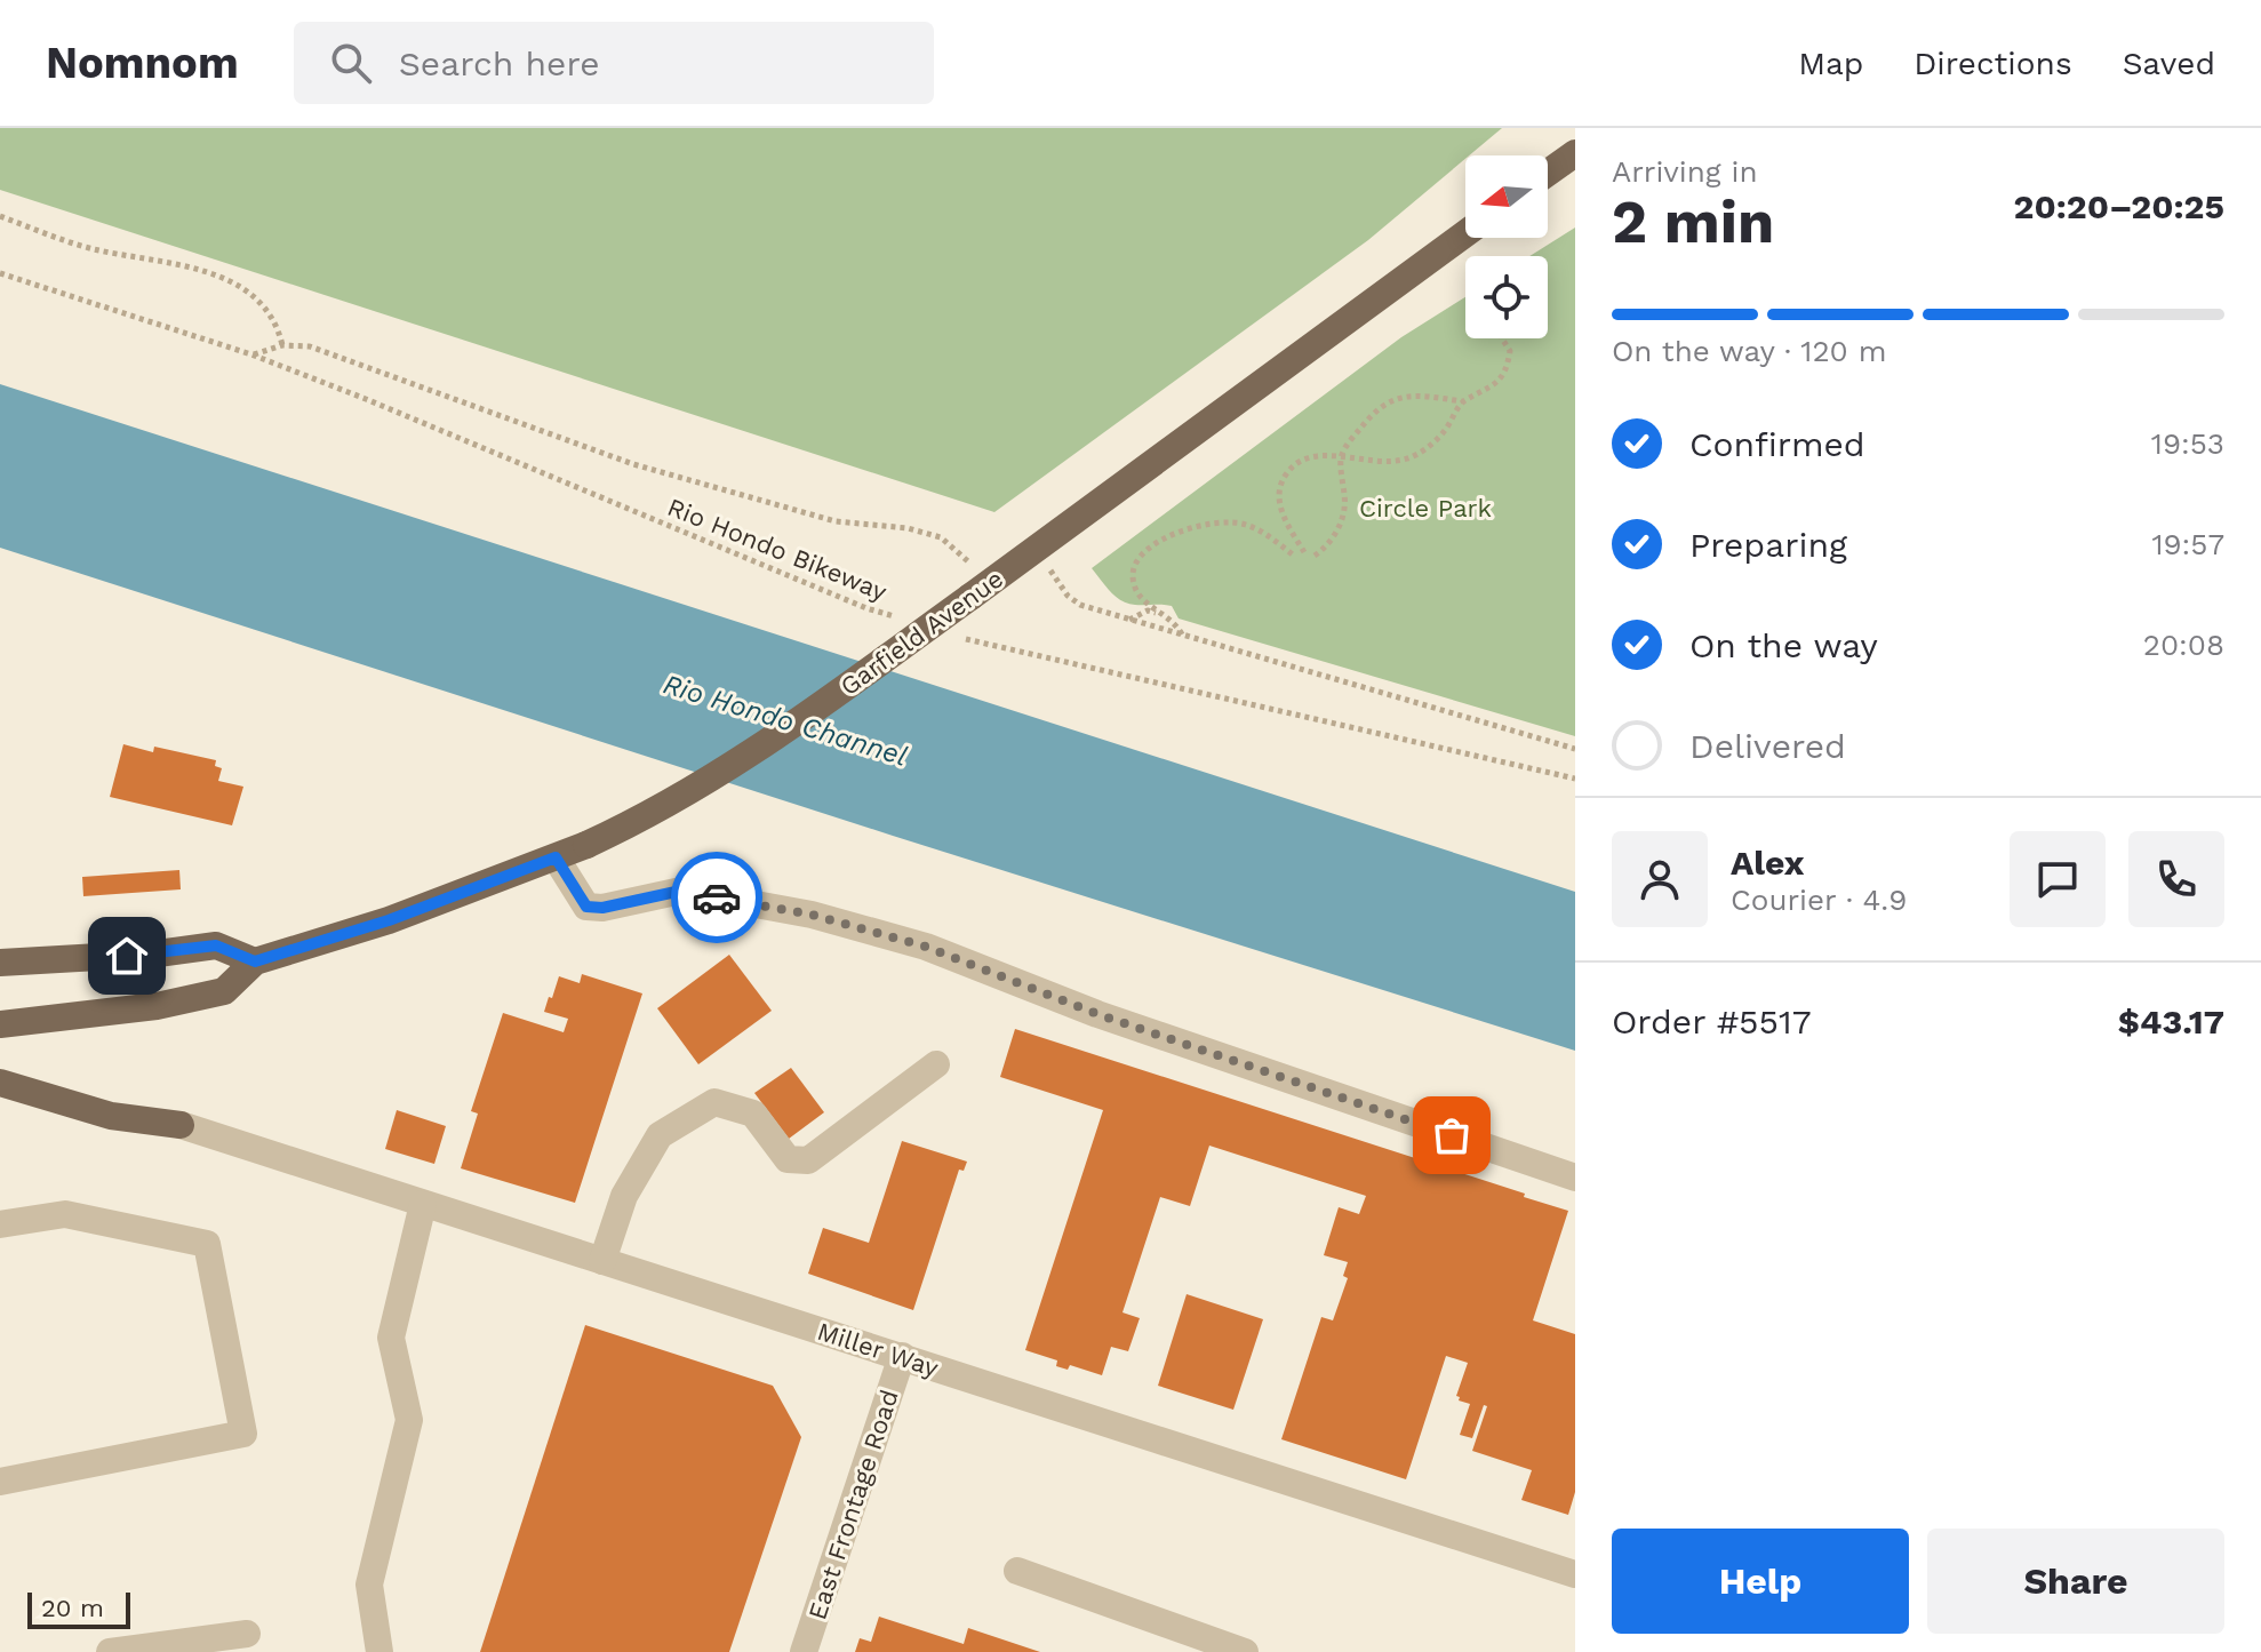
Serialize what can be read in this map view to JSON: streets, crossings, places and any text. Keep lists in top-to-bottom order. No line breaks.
{"streets":{"main road":["Garfield Avenue"],"street":["Miller Way","East Frontage Road"],"path":["Rio Hondo Bikeway"]},"crossings":[["Rio Hondo Bikeway","Garfield Avenue"],["Miller Way","East Frontage Road"]],"water":["Rio Hondo Channel"],"parks":["Circle Park"],"scale_bar":"20 m","north":"left","page":{"header":"Nomnom","search":"Search here","nav":["Map","Directions","Saved"],"heading":["2 min","Arriving in","20:20–20:25"],"panel":["Alex","Courier · 4.9","Order #5517","$43.17"],"bar":"On the way · 120 m","list":[["Confirmed","19:53"],["Preparing","19:57"],["On the way","20:08"],"Delivered"],"buttons":["Help","Share"],"scale":"20 m"}}
